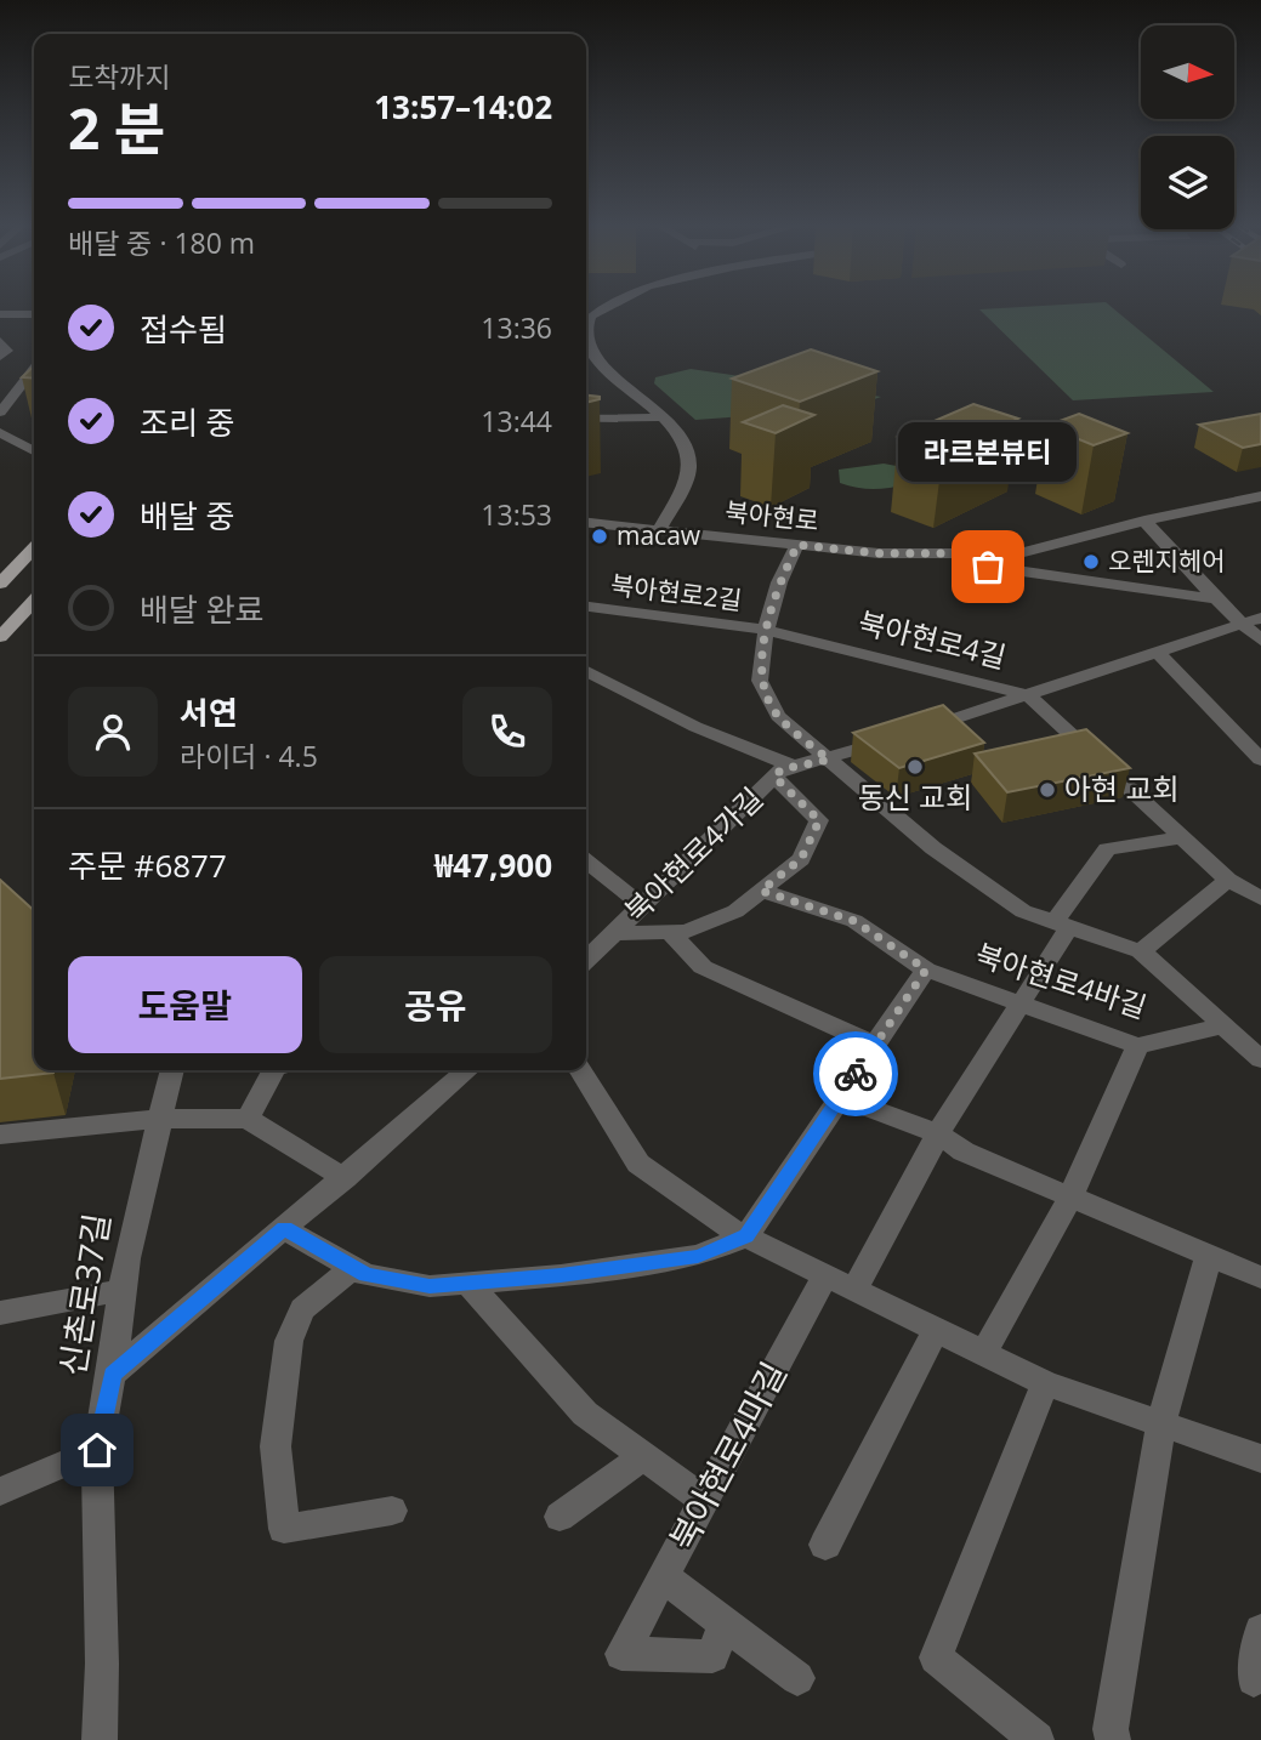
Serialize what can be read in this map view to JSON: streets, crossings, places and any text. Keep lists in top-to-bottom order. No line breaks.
{"streets":{"street":["북아현로","북아현로2길","북아현로4길","북아현로4가길","북아현로4바길","신촌로37길","북아현로4마길"]},"crossings":[["북아현로2길","북아현로4길"],["북아현로4길","북아현로4가길"],["북아현로4가길","북아현로4바길"]],"places":["macaw","오렌지헤어","라르본뷰티","동신 교회","아현 교회"],"north":"right","page":{"heading":["2 분","도착까지","13:57–14:02"],"panel":["서연","라이더 · 4.5","주문 #6877","₩47,900"],"bar":"배달 중 · 180 m","list":[["접수됨","13:36"],["조리 중","13:44"],["배달 중","13:53"],"배달 완료"],"bubble":"라르본뷰티","buttons":["도움말","공유"]}}
